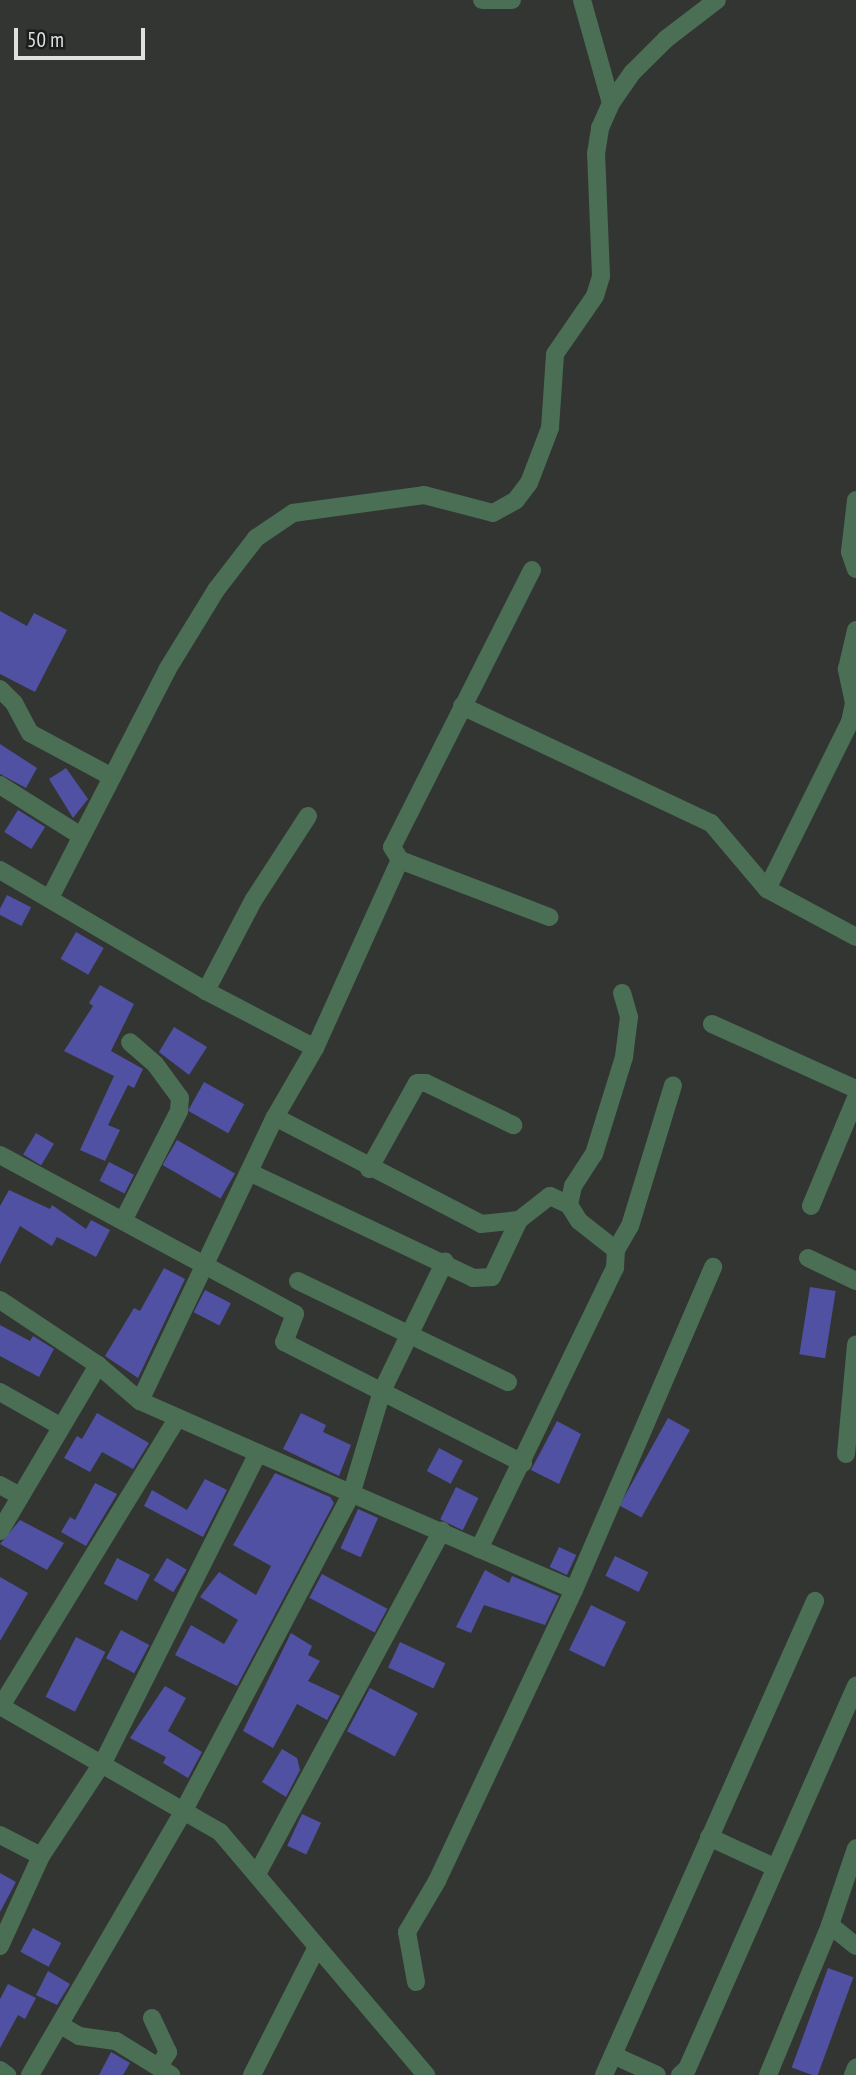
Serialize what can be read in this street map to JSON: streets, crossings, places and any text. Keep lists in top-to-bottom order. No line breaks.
{"scale_bar":"50 m"}
